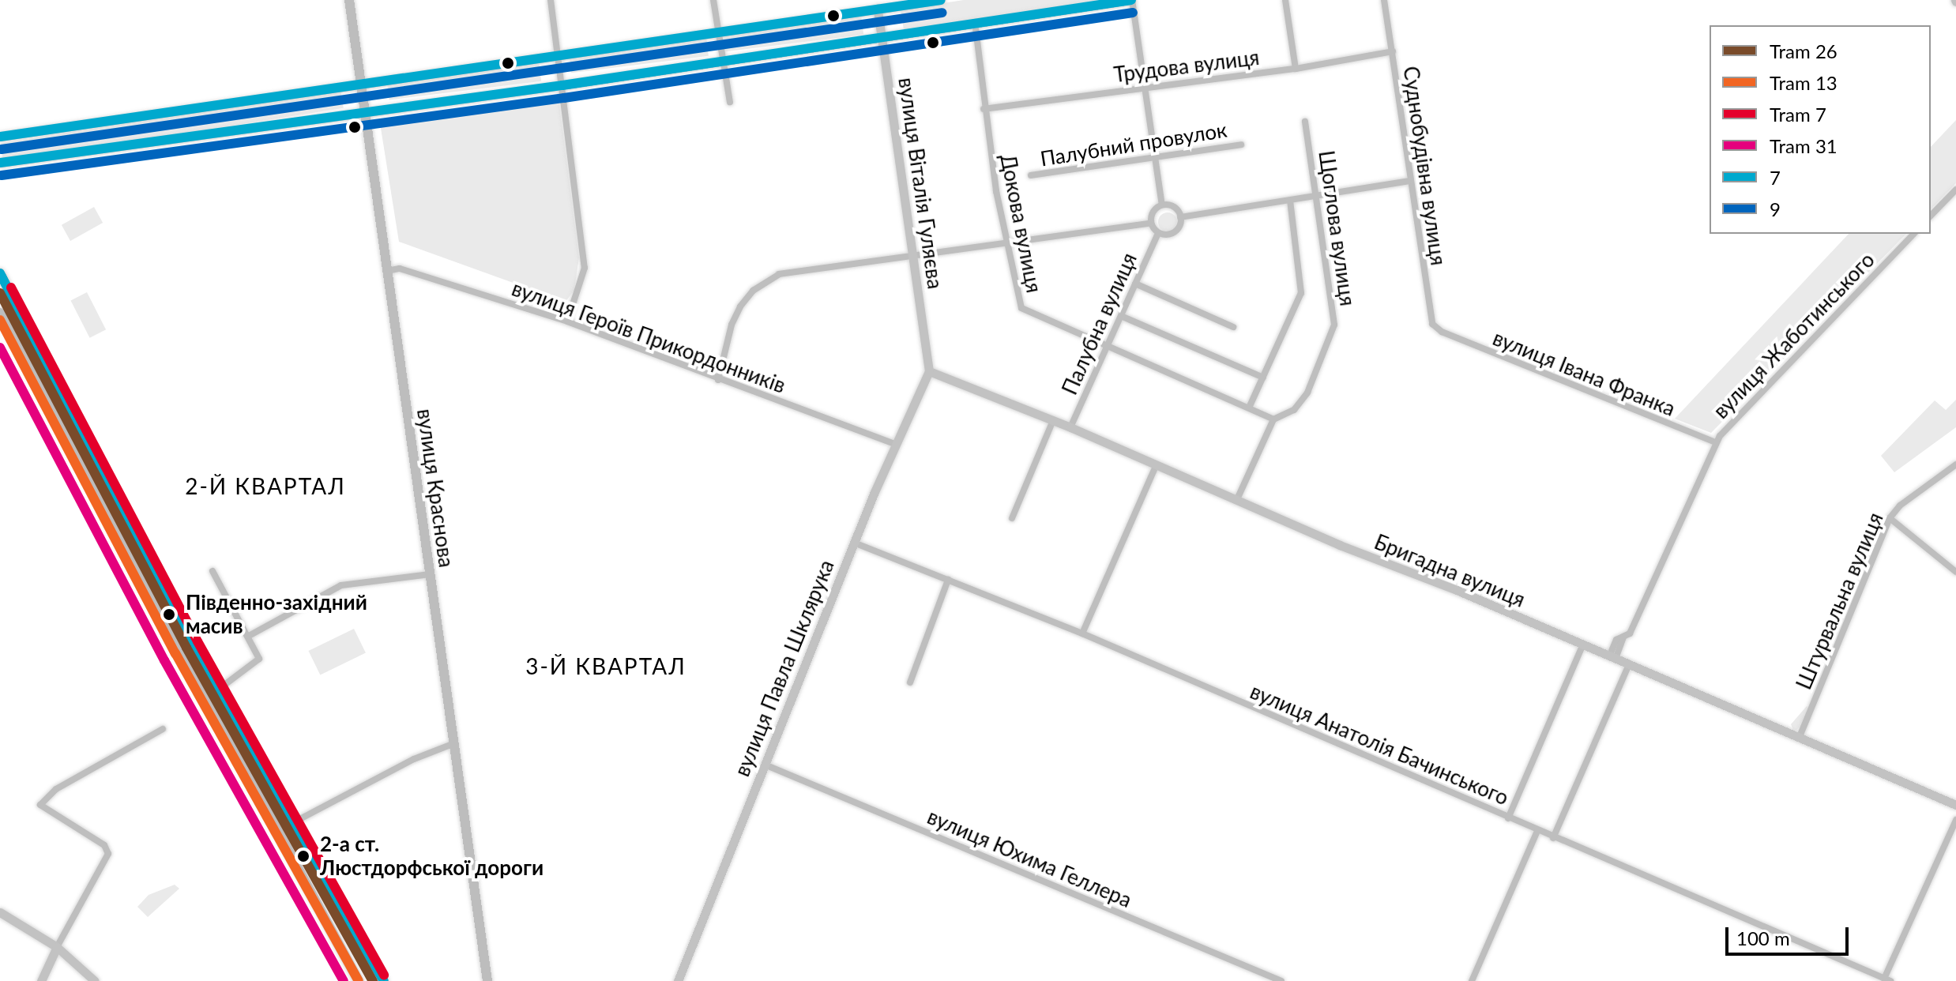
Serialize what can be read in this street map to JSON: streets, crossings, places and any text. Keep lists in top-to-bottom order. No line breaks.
{"streets":{"main road":["вулиця Віталія Гуляєва","вулиця Краснова","Бригадна вулиця","вулиця Павла Шклярука"],"street":["Трудова вулиця","Палубний провулок","Суднобудівна вулиця","Докова вулиця","Щоглова вулиця","Палубна вулиця","вулиця Жаботинського","вулиця Героїв Прикордонників","вулиця Івана Франка","Штурвальна вулиця","вулиця Анатолія Бачинського","вулиця Юхима Геллера"]},"crossings":[["Трудова вулиця","Суднобудівна вулиця"],["Трудова вулиця","Докова вулиця"],["Суднобудівна вулиця","вулиця Івана Франка"],["вулиця Віталія Гуляєва","Бригадна вулиця"],["вулиця Віталія Гуляєва","вулиця Павла Шклярука"],["Докова вулиця","Щоглова вулиця"],["Докова вулиця","Палубна вулиця"],["Палубна вулиця","Бригадна вулиця"],["вулиця Жаботинського","вулиця Івана Франка"],["вулиця Жаботинського","Бригадна вулиця"],["вулиця Героїв Прикордонників","вулиця Краснова"],["вулиця Героїв Прикордонників","вулиця Павла Шклярука"],["Бригадна вулиця","Штурвальна вулиця"],["Бригадна вулиця","вулиця Павла Шклярука"],["вулиця Павла Шклярука","вулиця Анатолія Бачинського"],["вулиця Павла Шклярука","вулиця Юхима Геллера"]],"districts":["2-Й КВАРТАЛ","3-Й КВАРТАЛ"],"places":["Південно-західний масив","2-а ст. Люстдорфської дороги"],"lines":["transit line 7","transit line 9","tram line 7","tram line 26","tram line 13","tram line 31"],"legend":["Tram 26","Tram 13","Tram 7","Tram 31","7","9"],"scale_bar":"100 m"}
